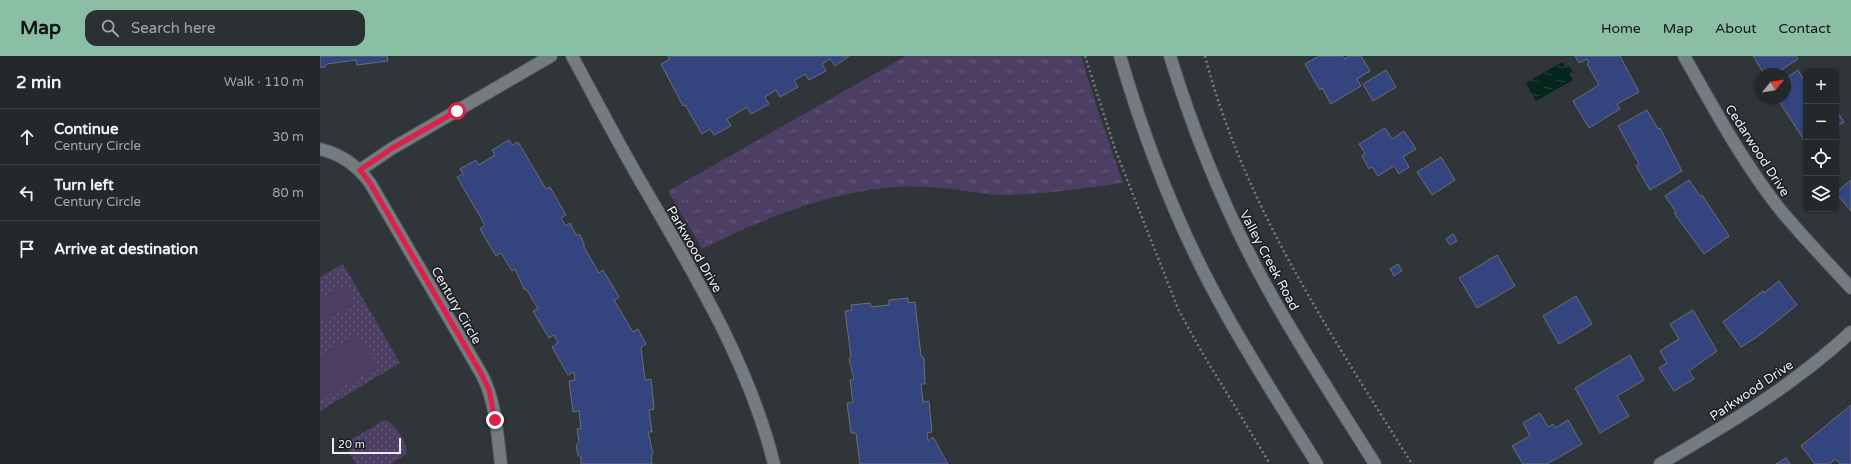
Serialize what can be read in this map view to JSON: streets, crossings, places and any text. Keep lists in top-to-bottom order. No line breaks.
{"streets":{"street":["Cedarwood Drive","Parkwood Drive","Valley Creek Road","Century Circle"]},"scale_bar":"20 m","north":"top right","page":{"header":"Map","search":"Search here","nav":["Home","Map","About","Contact"],"heading":["2 min","Walk · 110 m"],"map_buttons":["+","−"],"list":[["Continue","Century Circle","30 m"],["Turn left","Century Circle","80 m"],"Arrive at destination"],"scale":"20 m"}}
